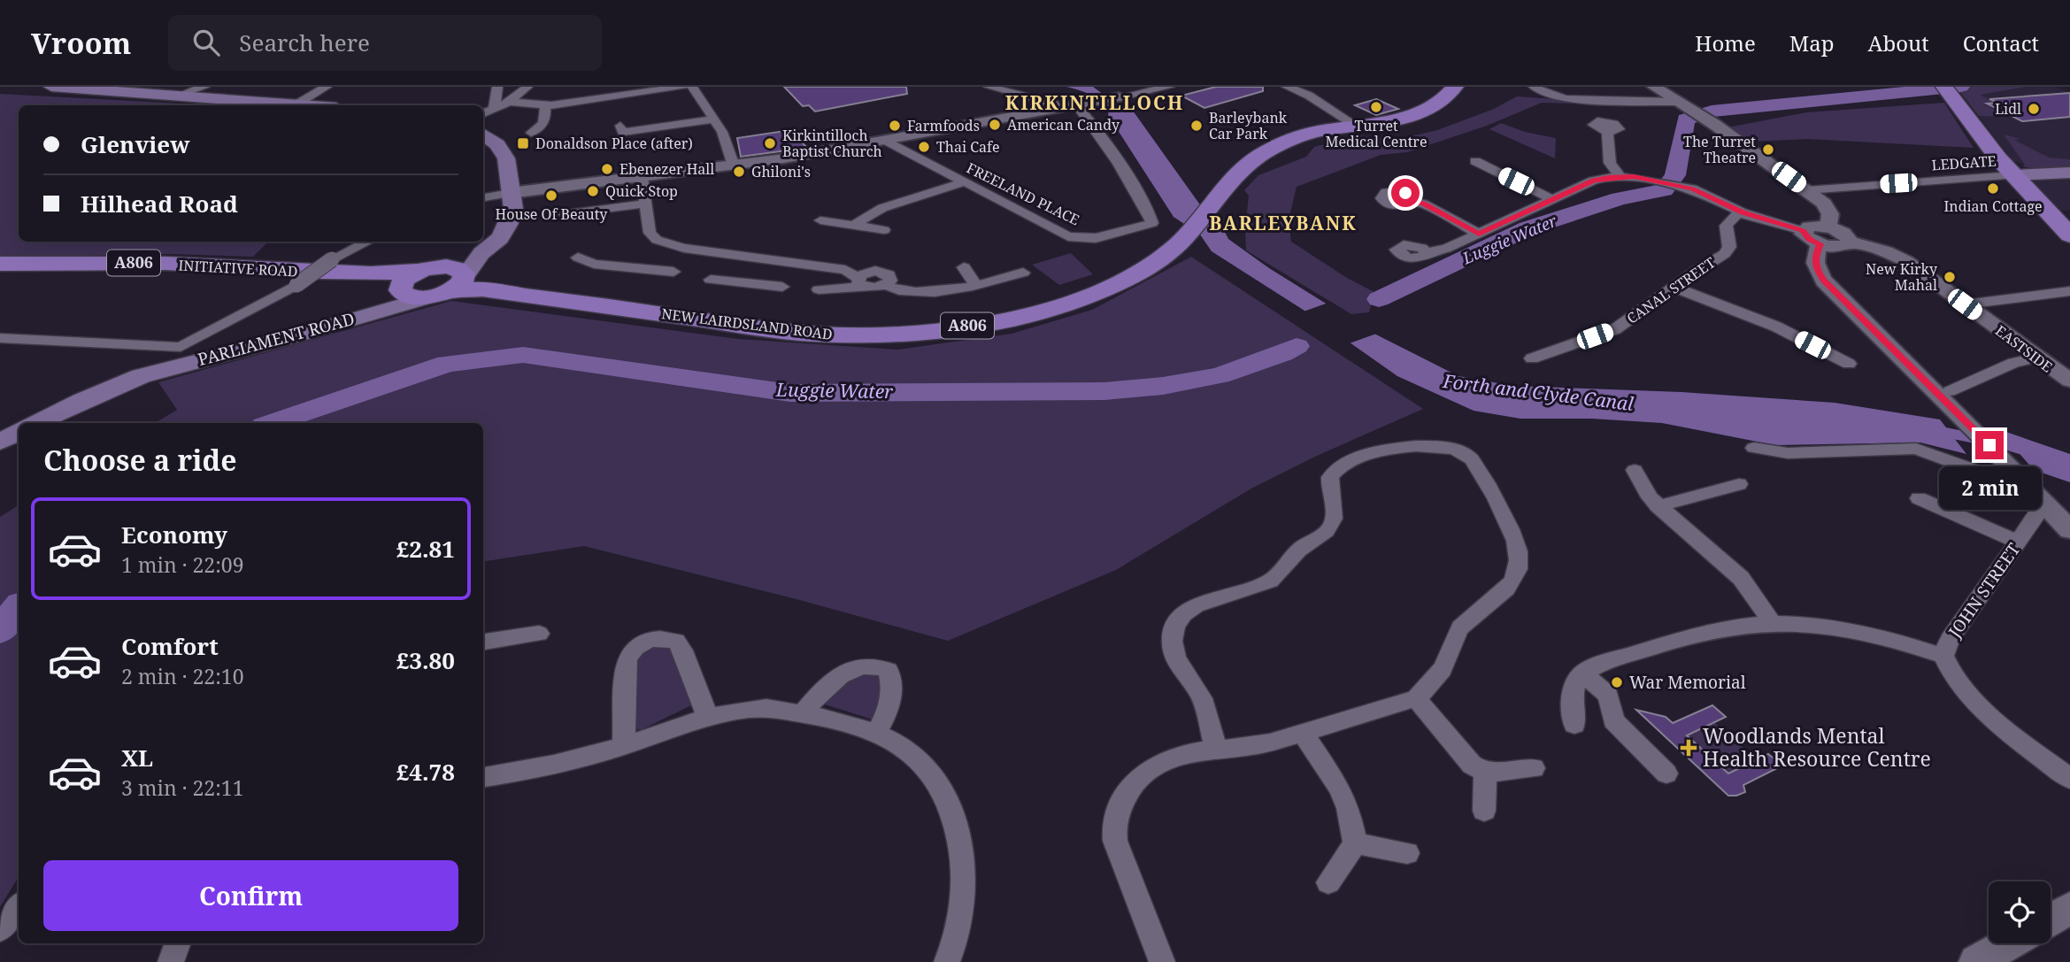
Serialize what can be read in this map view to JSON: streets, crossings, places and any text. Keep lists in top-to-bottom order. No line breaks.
{"streets":{"main road":["A806","INITIATIVE ROAD","NEW LAIRDSLAND ROAD","PARLIAMENT ROAD"],"street":["LEDGATE","FREELAND PLACE","CANAL STREET","EASTSIDE","JOHN STREET"]},"crossings":[["A806","INITIATIVE ROAD"],["A806","NEW LAIRDSLAND ROAD"],["A806","PARLIAMENT ROAD"],["NEW LAIRDSLAND ROAD","PARLIAMENT ROAD"]],"districts":["KIRKINTILLOCH","BARLEYBANK"],"water":["Luggie Water","Forth and Clyde Canal"],"places":{"other":["Turret Medical Centre","Lidl","American Candy","Farmfoods","Barleybank Car Park","Kirkintilloch Baptist Church","Thai Cafe","The Turret Theatre","Ebenezer Hall","Ghiloni's","Indian Cottage","Quick Stop","House Of Beauty","New Kirky Mahal","War Memorial"],"transit":["Donaldson Place (after)"],"health":["Woodlands Mental Health Resource Centre"]},"page":{"header":"Vroom","search":"Search here","nav":["Home","Map","About","Contact"],"banner":["Glenview","Hilhead Road"],"heading":"Choose a ride","bubble":"2 min","list":[{"name":"Economy","note":"1 min · 22:09","value":"£2.81"},{"name":"Comfort","note":"2 min · 22:10","value":"£3.80"},{"name":"XL","note":"3 min · 22:11","value":"£4.78"}],"buttons":"Confirm"}}
